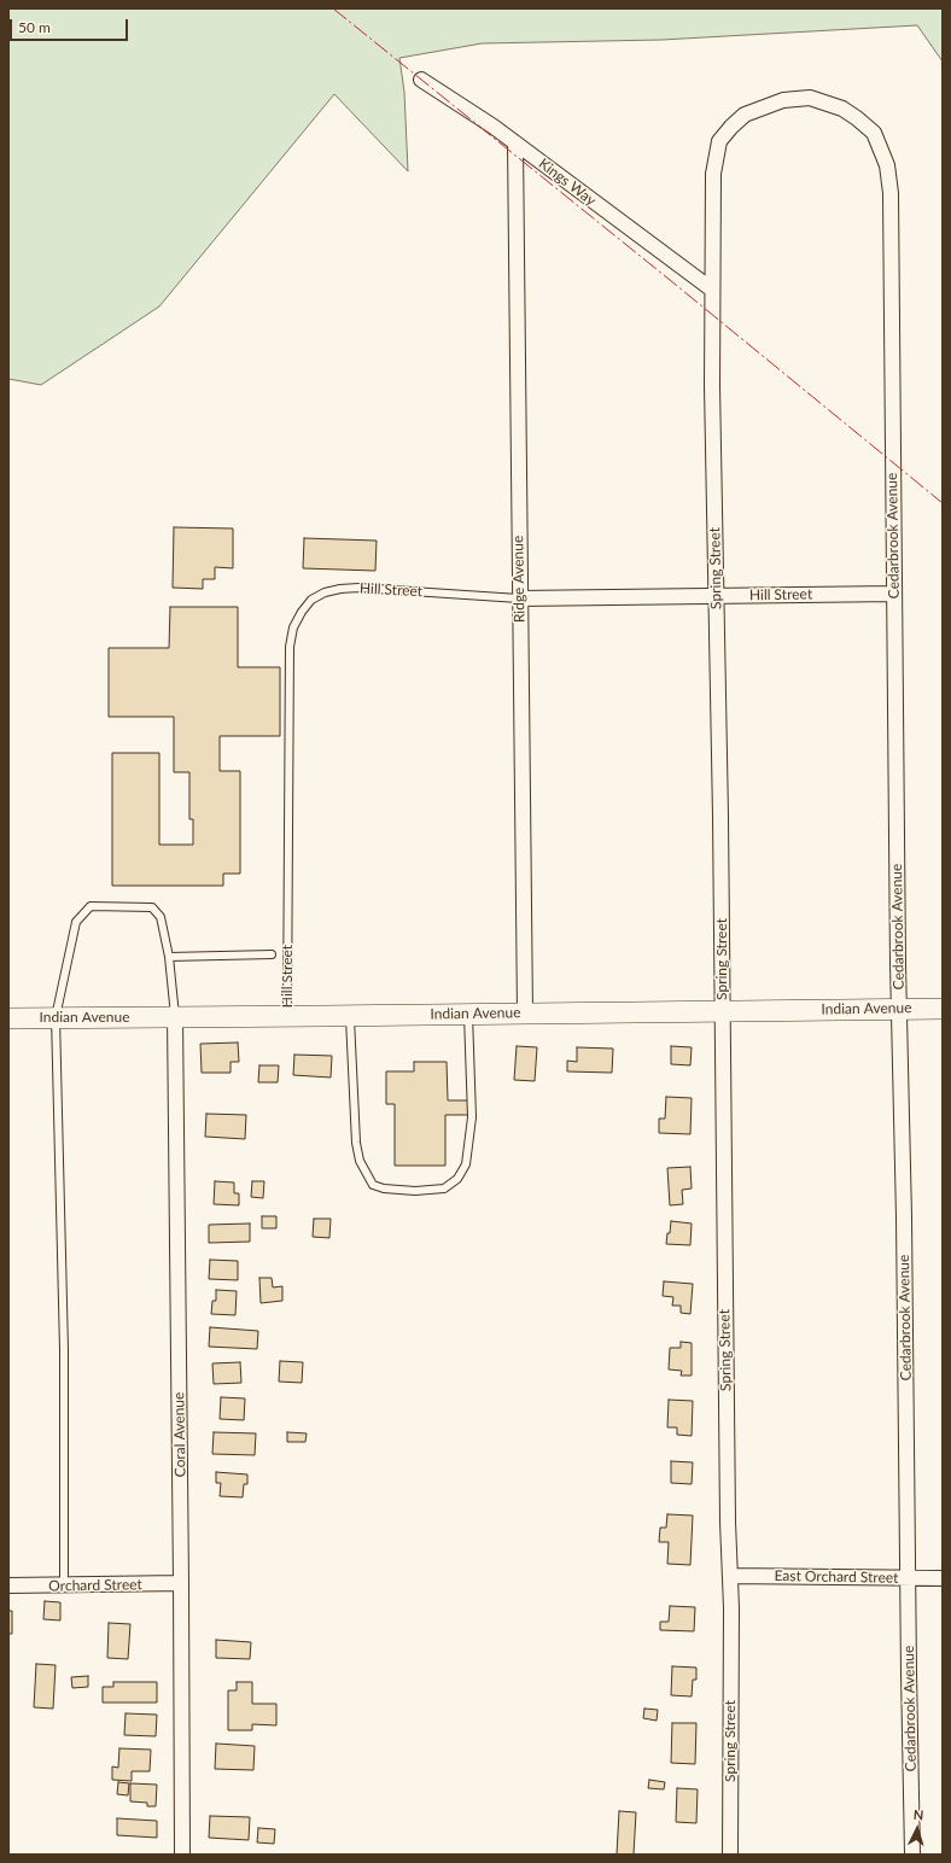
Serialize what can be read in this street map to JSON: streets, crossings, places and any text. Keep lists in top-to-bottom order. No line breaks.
{"streets":{"street":["Kings Way","Cedarbrook Avenue","Spring Street","Ridge Avenue","Hill Street","Indian Avenue","Coral Avenue","East Orchard Street","Orchard Street"]},"crossings":[["Kings Way","Spring Street"],["Kings Way","Ridge Avenue"],["Cedarbrook Avenue","Spring Street"],["Cedarbrook Avenue","Hill Street"],["Cedarbrook Avenue","Indian Avenue"],["Cedarbrook Avenue","East Orchard Street"],["Spring Street","Hill Street"],["Spring Street","Indian Avenue"],["Spring Street","East Orchard Street"],["Ridge Avenue","Hill Street"],["Ridge Avenue","Indian Avenue"],["Hill Street","Indian Avenue"],["Indian Avenue","Coral Avenue"],["Coral Avenue","Orchard Street"]],"scale_bar":"50 m","north":"top"}
